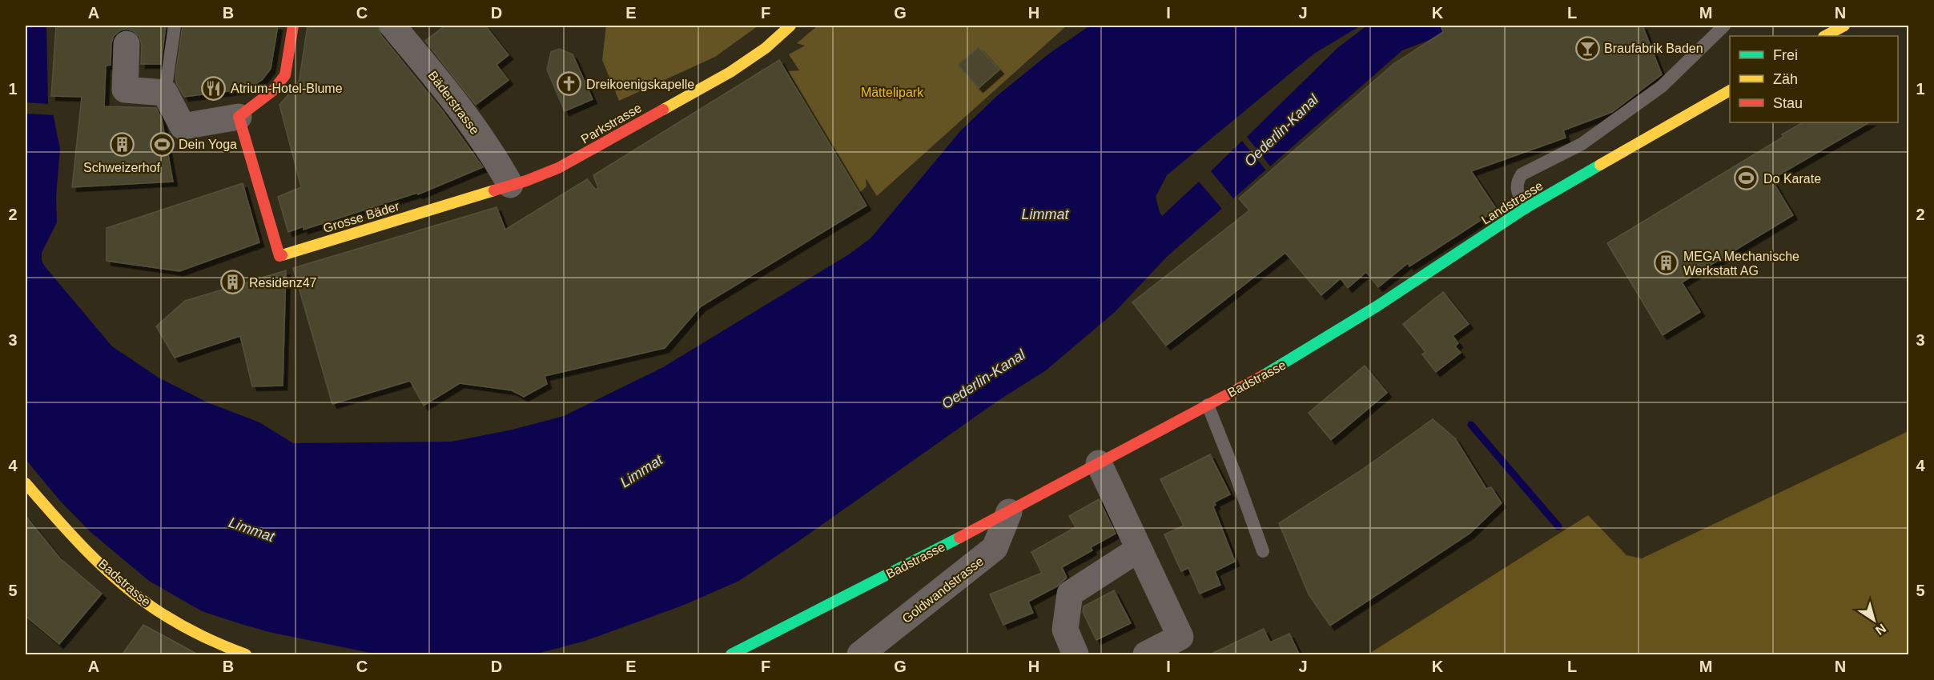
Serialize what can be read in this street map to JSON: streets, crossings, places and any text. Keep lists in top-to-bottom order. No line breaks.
{"streets":{"main road":["Parkstrasse","Landstrasse","Grosse Bäder","Badstrasse"],"street":["Bäderstrasse","Goldwandstrasse"]},"crossings":[["Bäderstrasse","Parkstrasse"],["Bäderstrasse","Grosse Bäder"],["Parkstrasse","Grosse Bäder"],["Landstrasse","Badstrasse"],["Badstrasse","Goldwandstrasse"]],"water":["Oederlin-Kanal","Limmat"],"parks":["Mättelipark"],"places":{"bar":["Braufabrik Baden"],"church":["Dreikoenigskapelle"],"restaurant":["Atrium-Hotel-Blume"],"sports":["Dein Yoga","Do Karate"],"building":["Schweizerhof","MEGA Mechanische Werkstatt AG","Residenz47"]},"legend":["Frei","Zäh","Stau"],"north":"bottom right","grid":{"columns":["A","B","C","D","E","F","G","H","I","J","K","L","M","N"],"rows":["1","2","3","4","5"]}}
